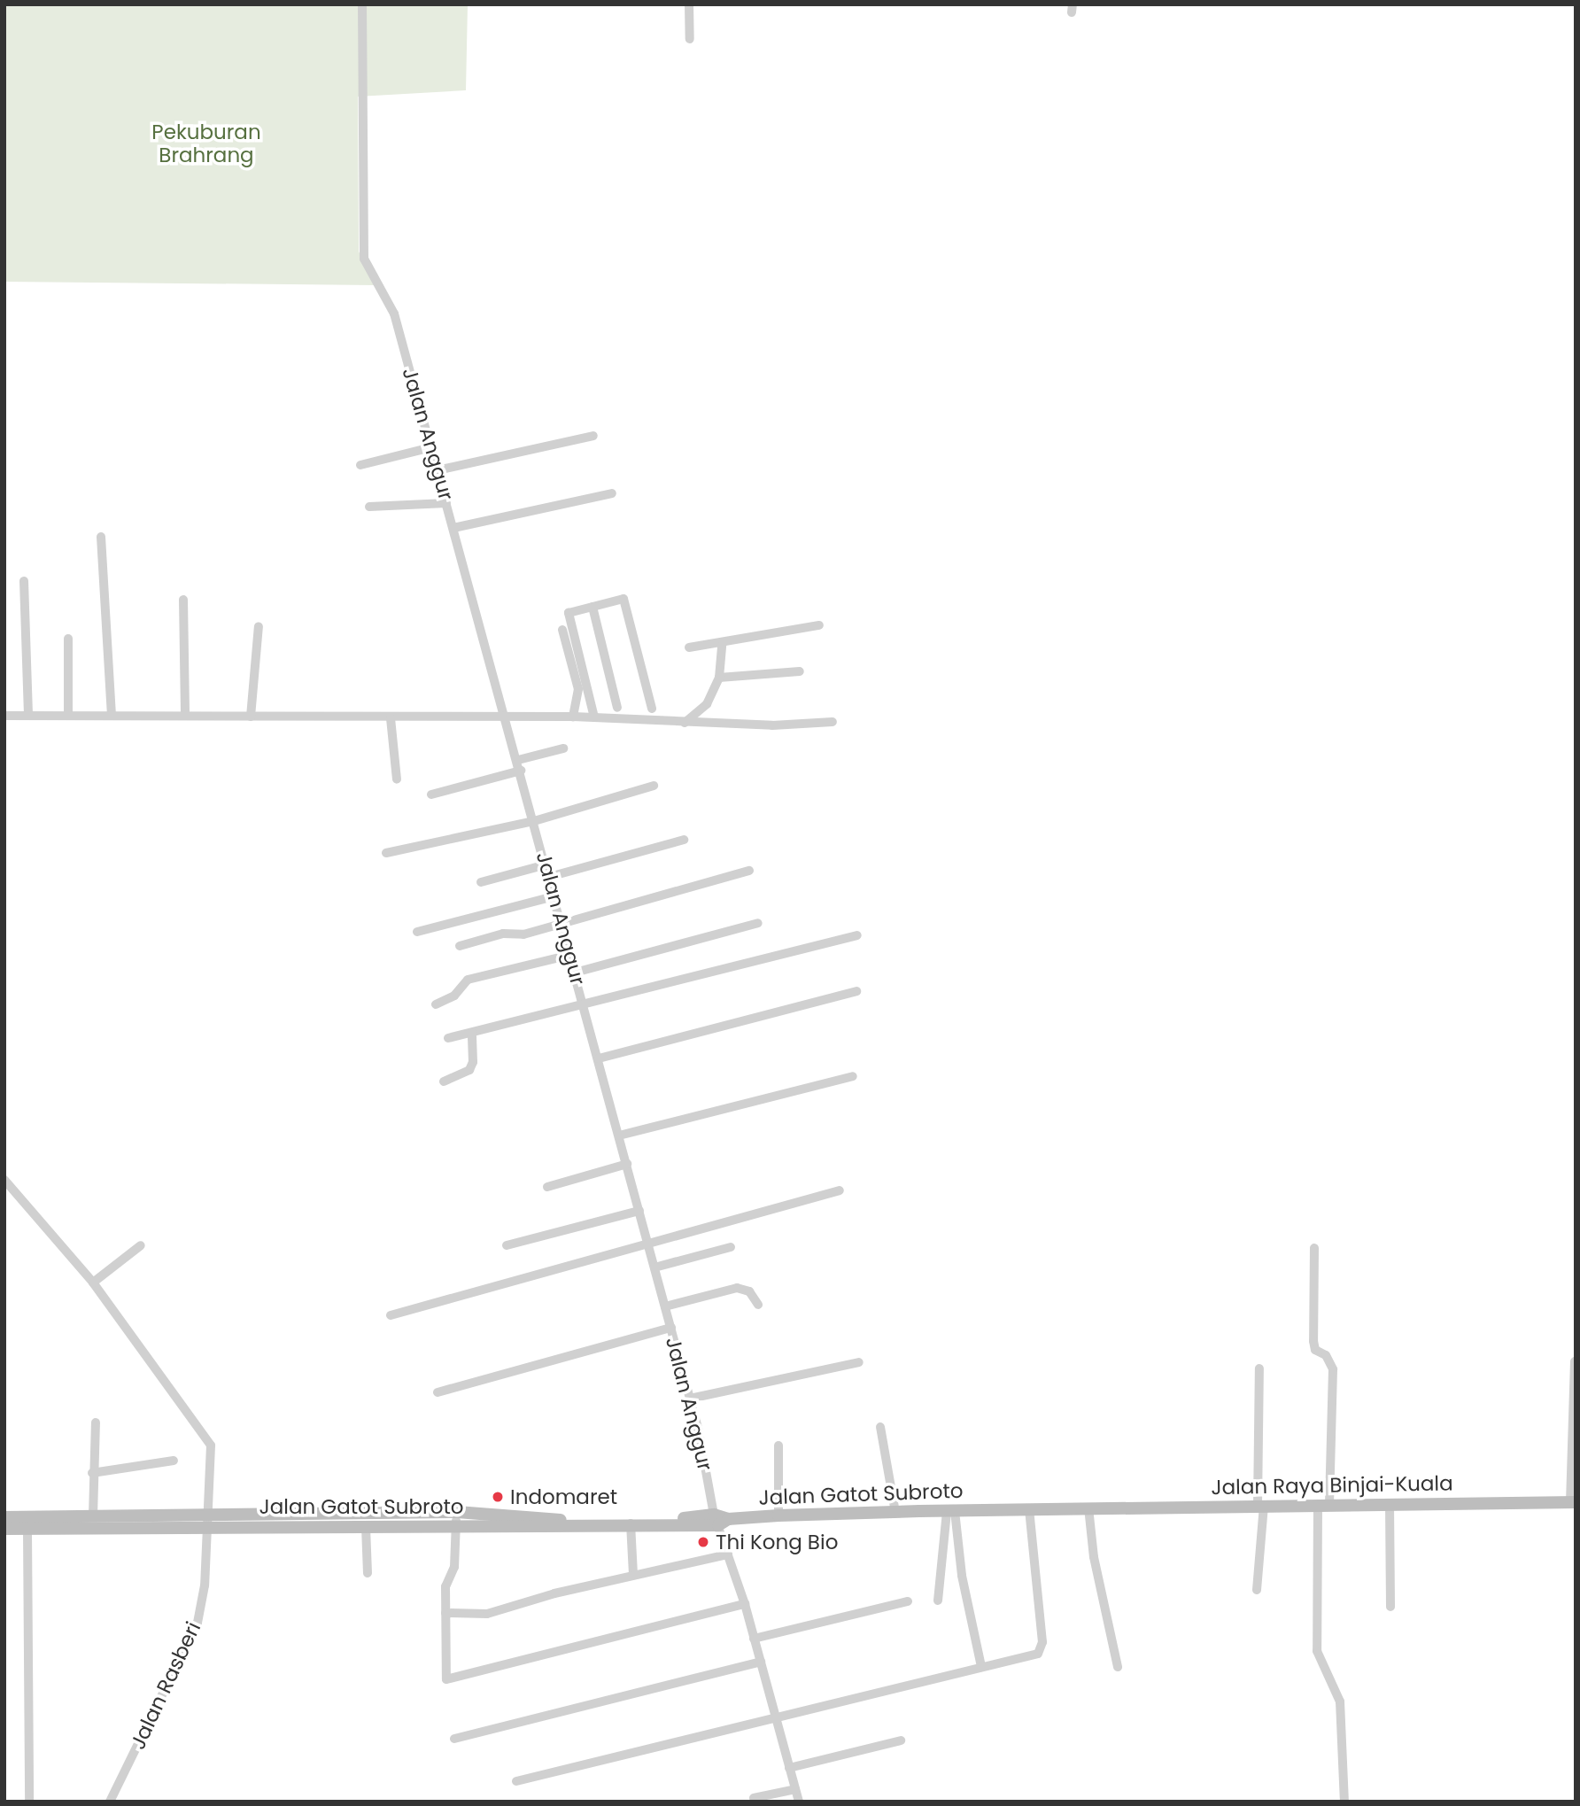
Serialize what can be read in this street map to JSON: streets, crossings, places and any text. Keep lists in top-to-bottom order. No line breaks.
{"streets":{"main road":["Jalan Raya Binjai-Kuala","Jalan Gatot Subroto"],"street":["Jalan Anggur","Jalan Rasberi"]},"crossings":[["Jalan Anggur","Jalan Gatot Subroto"],["Jalan Raya Binjai-Kuala","Jalan Gatot Subroto"],["Jalan Gatot Subroto","Jalan Rasberi"]],"parks":["Pekuburan Brahrang"],"places":["Indomaret","Thi Kong Bio"]}
